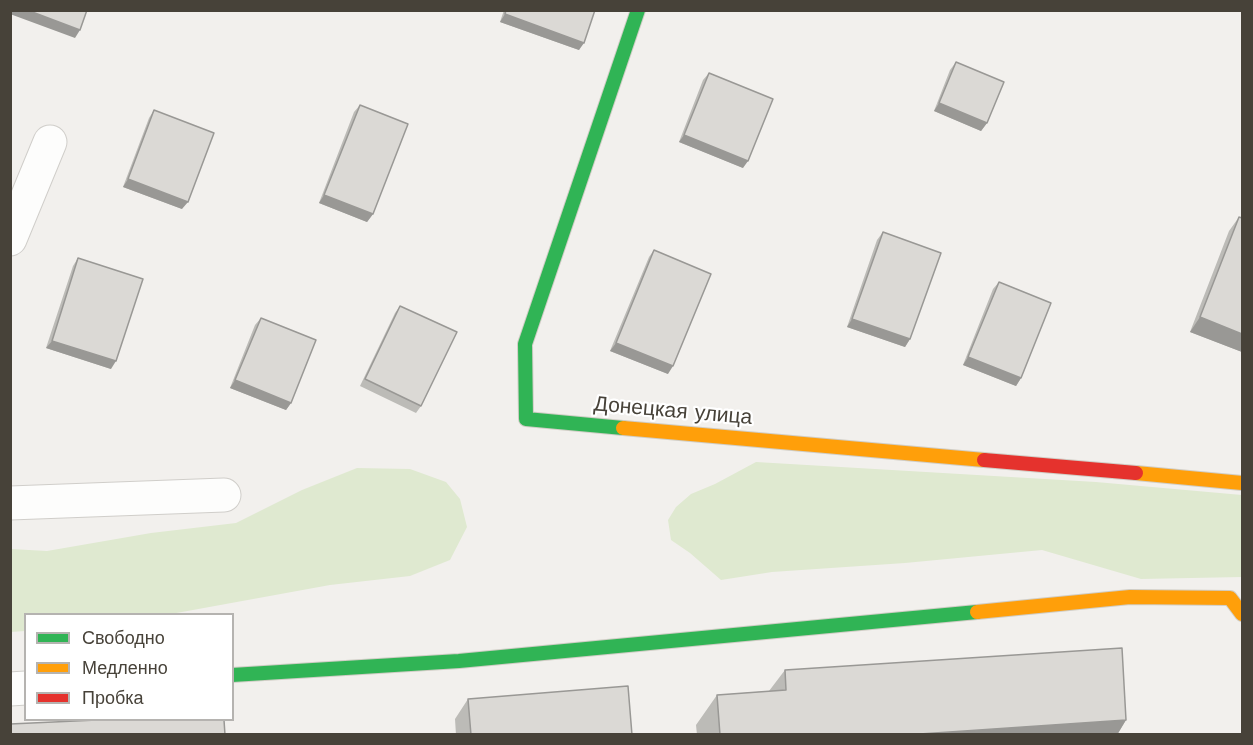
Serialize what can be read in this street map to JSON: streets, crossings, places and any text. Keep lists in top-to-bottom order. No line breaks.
{"streets":{"street":["Донецкая улица"]},"legend":["Свободно","Медленно","Пробка"]}
